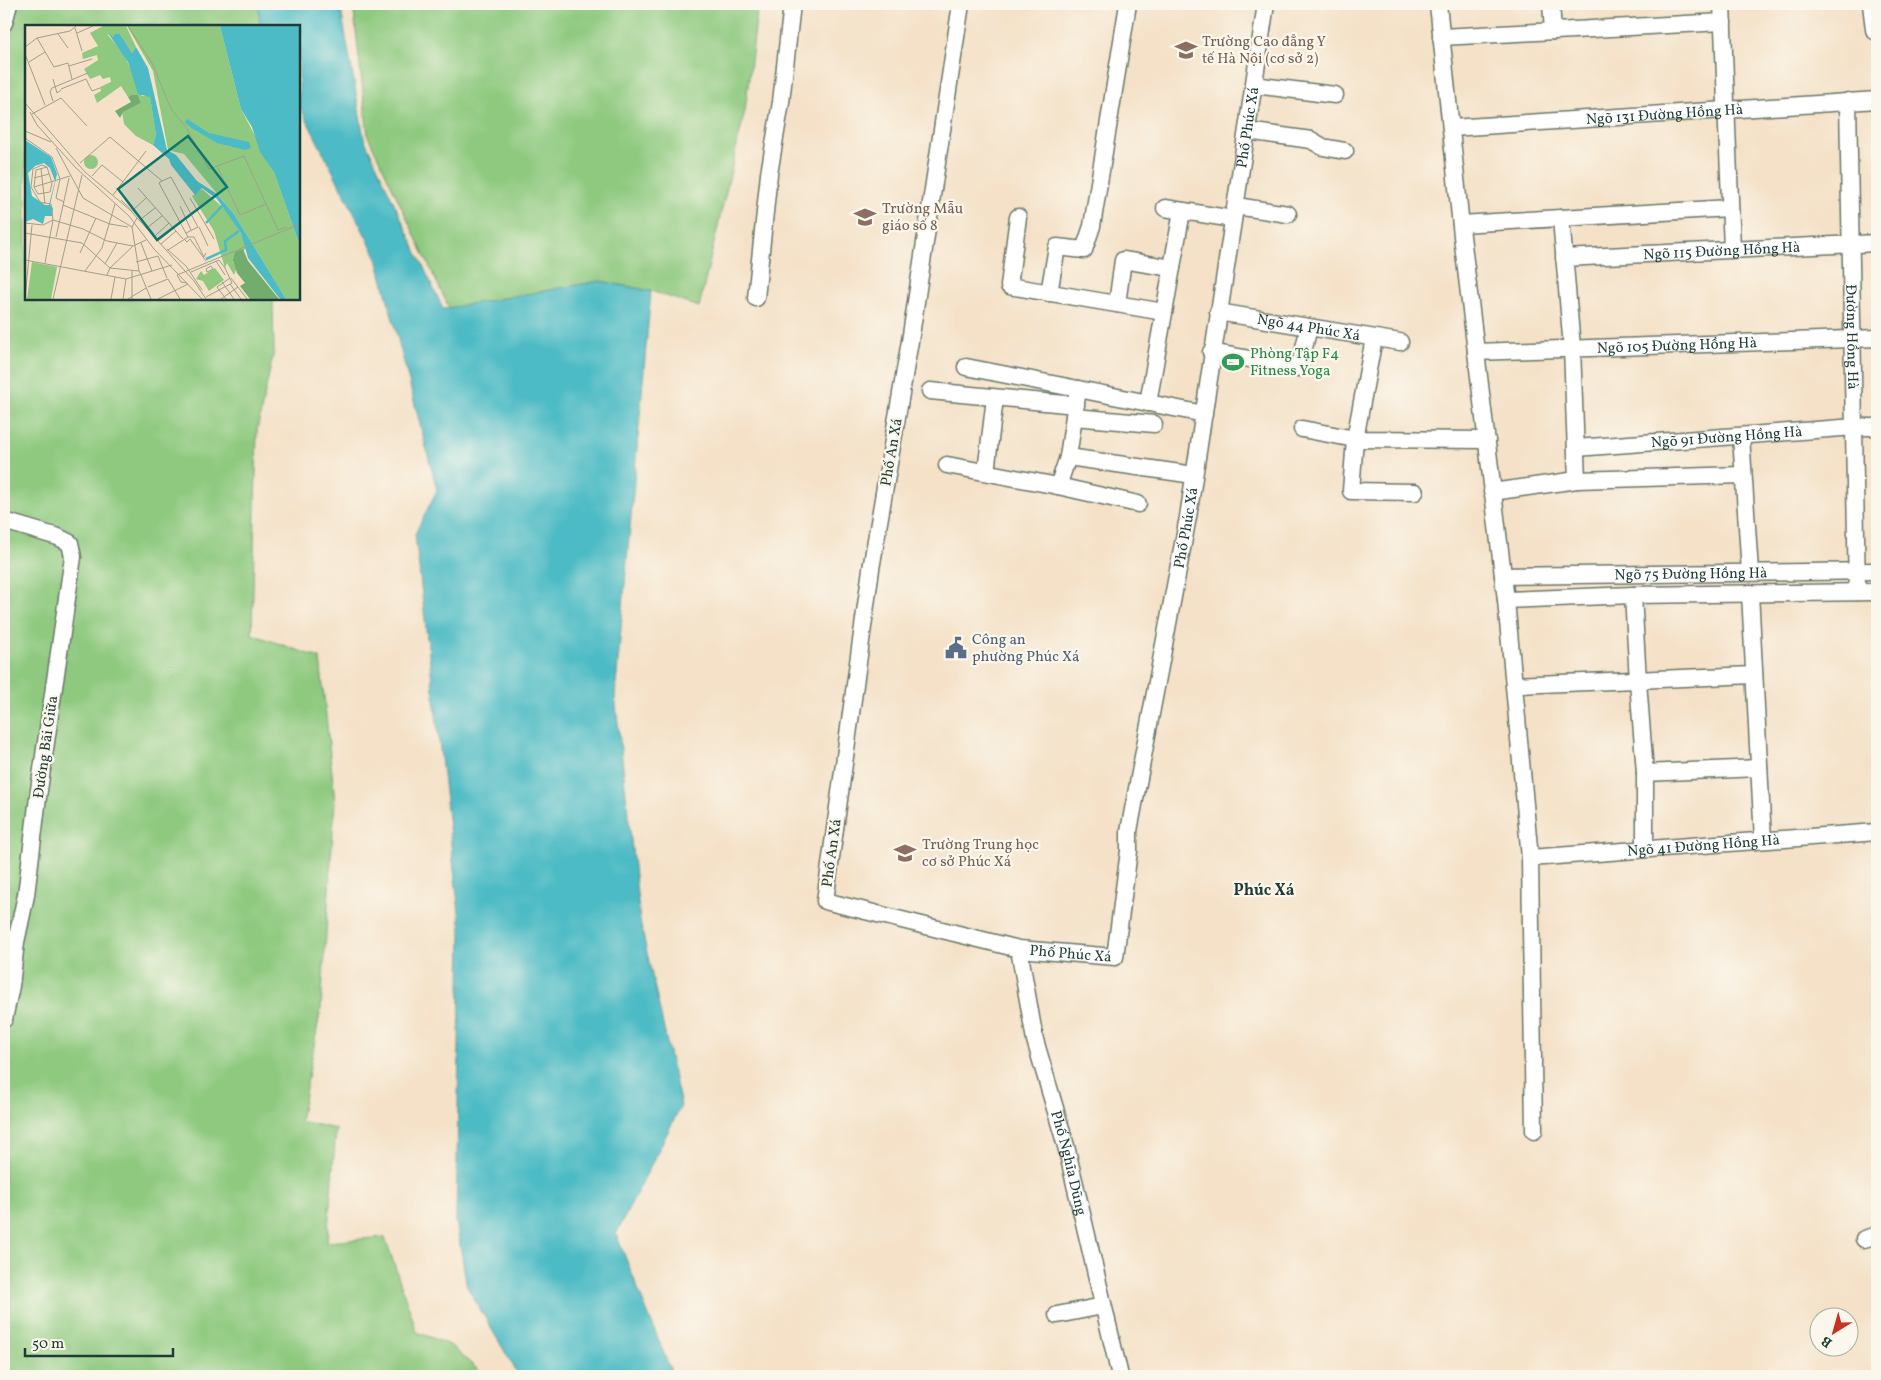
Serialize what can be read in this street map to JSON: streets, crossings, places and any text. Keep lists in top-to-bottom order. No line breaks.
{"streets":{"street":["Ngõ 131 Đường Hồng Hà","Phố Phúc Xá","Ngõ 115 Đường Hồng Hà","Ngõ 44 Phúc Xá","Đường Hồng Hà","Ngõ 105 Đường Hồng Hà","Ngõ 91 Đường Hồng Hà","Phố An Xá","Ngõ 75 Đường Hồng Hà","Đường Bãi Giữa","Ngõ 41 Đường Hồng Hà","Phố Nghĩa Dũng"]},"crossings":[["Ngõ 131 Đường Hồng Hà","Đường Hồng Hà"],["Phố Phúc Xá","Ngõ 44 Phúc Xá"],["Phố Phúc Xá","Phố An Xá"],["Phố Phúc Xá","Phố Nghĩa Dũng"],["Ngõ 115 Đường Hồng Hà","Đường Hồng Hà"],["Đường Hồng Hà","Ngõ 105 Đường Hồng Hà"],["Đường Hồng Hà","Ngõ 91 Đường Hồng Hà"],["Đường Hồng Hà","Ngõ 75 Đường Hồng Hà"],["Phố An Xá","Phố Nghĩa Dũng"]],"districts":["Phúc Xá"],"places":{"school or university":["Trường Cao đẳng Y tế Hà Nội (cơ sở 2)","Trường Mẫu giáo số 8","Trường Trung học cơ sở Phúc Xá"],"sports":["Phòng Tập F4 Fitness Yoga"],"public building":["Công an phường Phúc Xá"]},"scale_bar":"50 m","north":"bottom left"}
